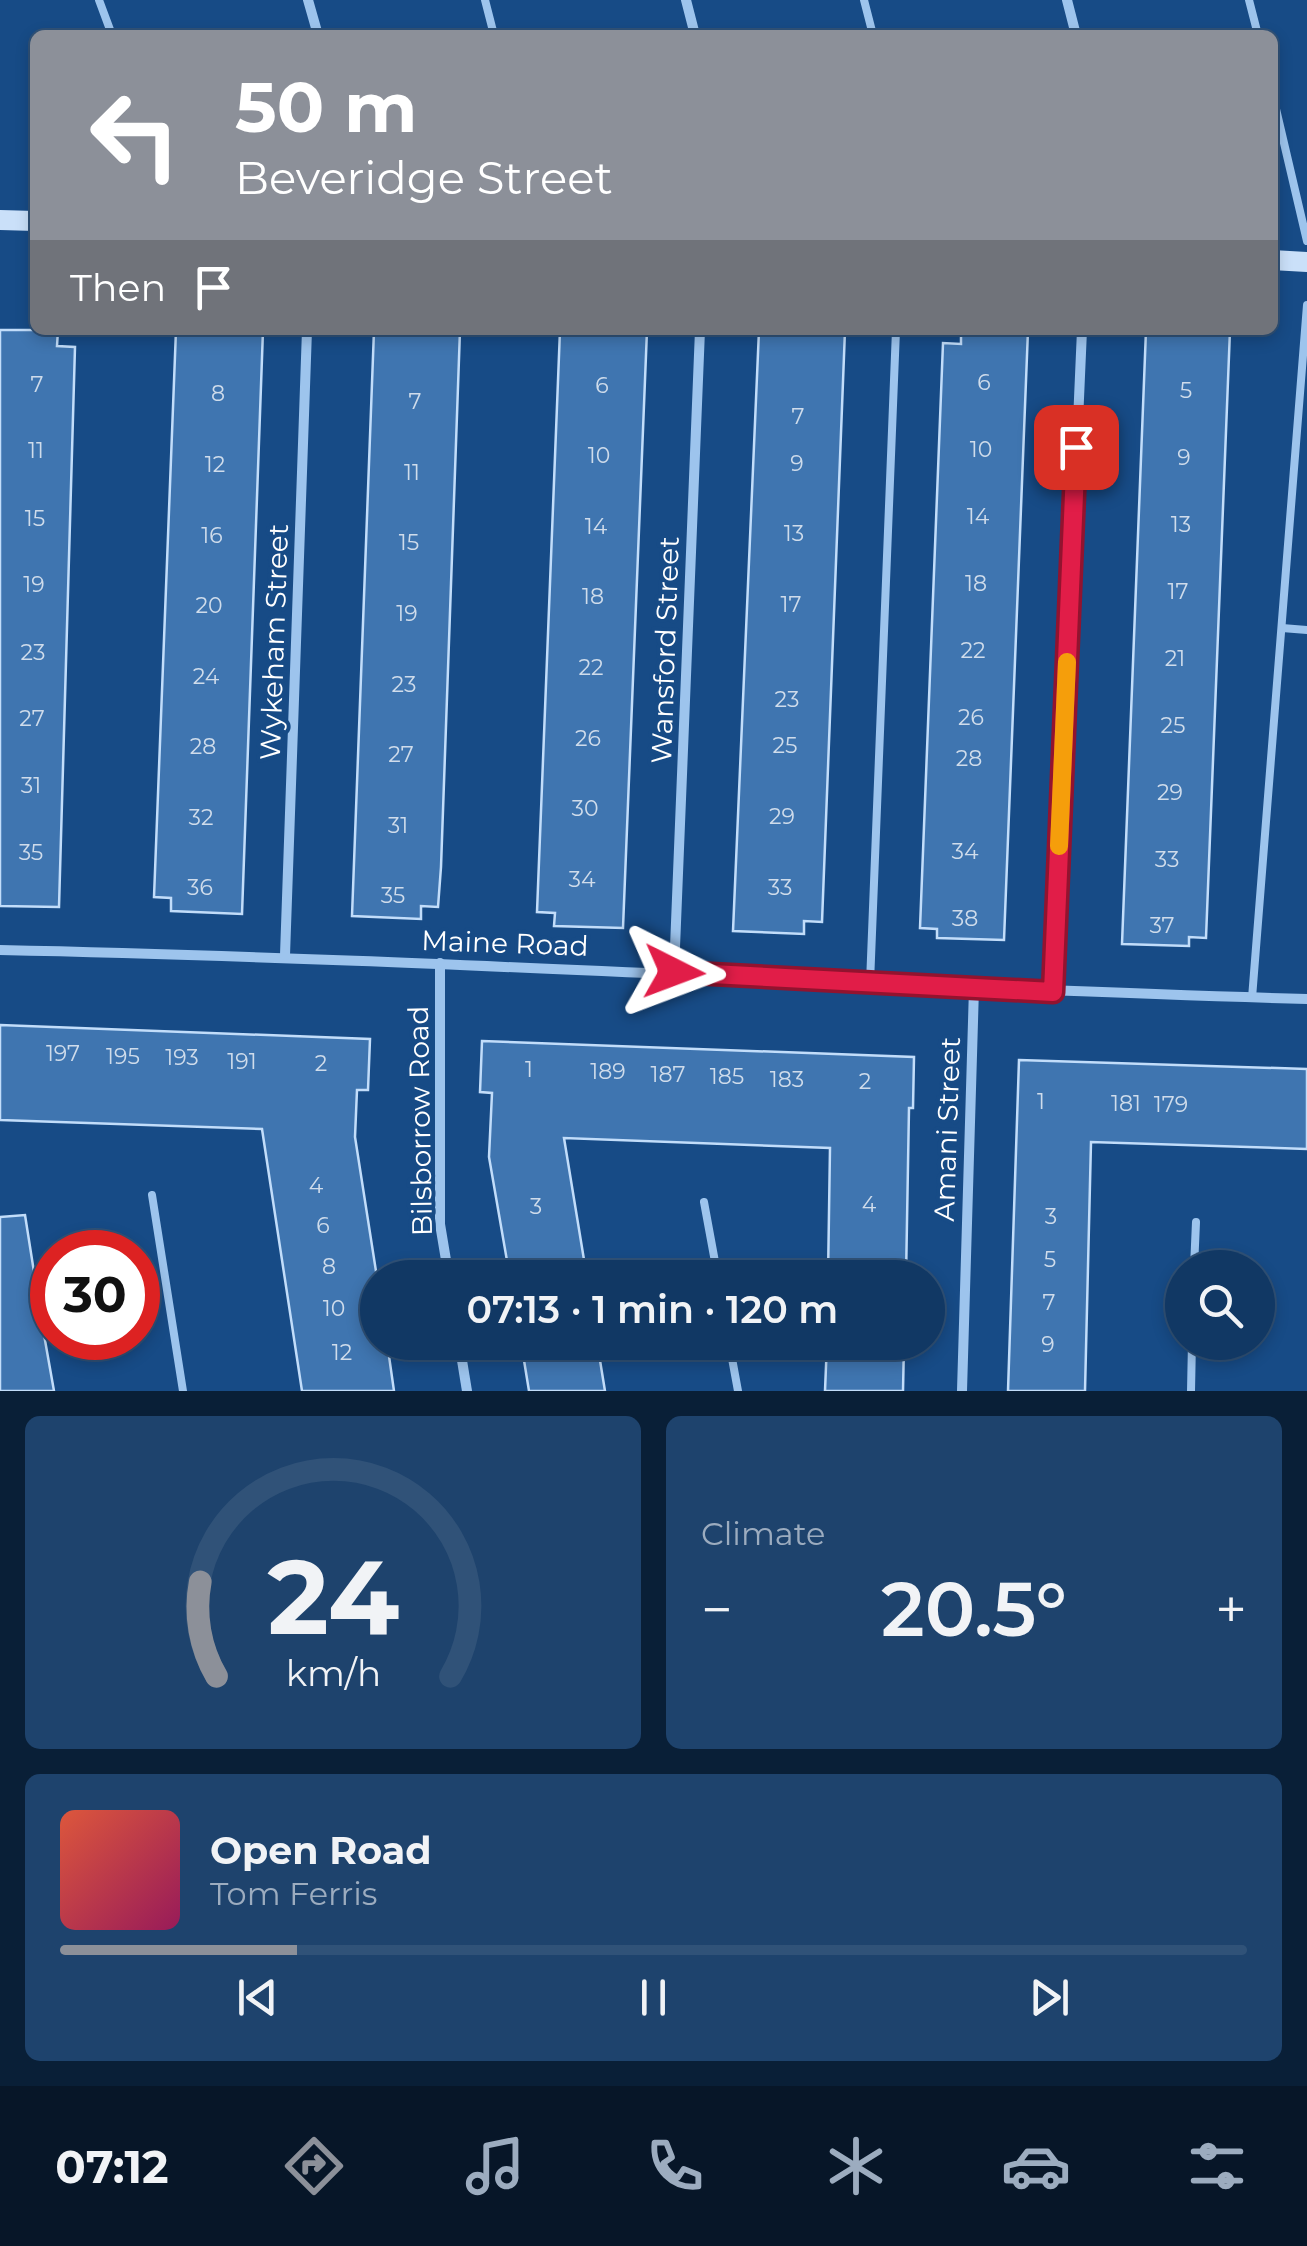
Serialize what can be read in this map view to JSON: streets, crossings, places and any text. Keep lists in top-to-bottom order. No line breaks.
{"streets":{"street":["Wykeham Street","Wansford Street","Maine Road","Bilsborrow Road","Amani Street"]},"crossings":[["Wykeham Street","Maine Road"],["Wansford Street","Maine Road"],["Maine Road","Bilsborrow Road"],["Maine Road","Amani Street"]],"house_numbers":["6","7","6","5","8","7","7","10","11","10","9","9","12","11","14","15","13","14","13","16","15","18","19","17","18","17","20","19","22","23","21","22","24","23","23","26","27","25","26","25","28","27","28","31","29","30","29","32","31","34","35","33","34","36","33","35","38","37","197","195","193","191","2","1","189","187","185","183","2","1","181","179","4","4","3","3","6","5","8","7","10","9","12"],"page":{"turn":["50 m","Beveridge Street"],"then":"Then","limit":"30","trip":"07:13 · 1 min · 120 m","tile":"Climate","heat":["−","20.5°","+"],"song":["Open Road","Tom Ferris"],"tabs":"07:12","gauge":["24","km/h"]}}
